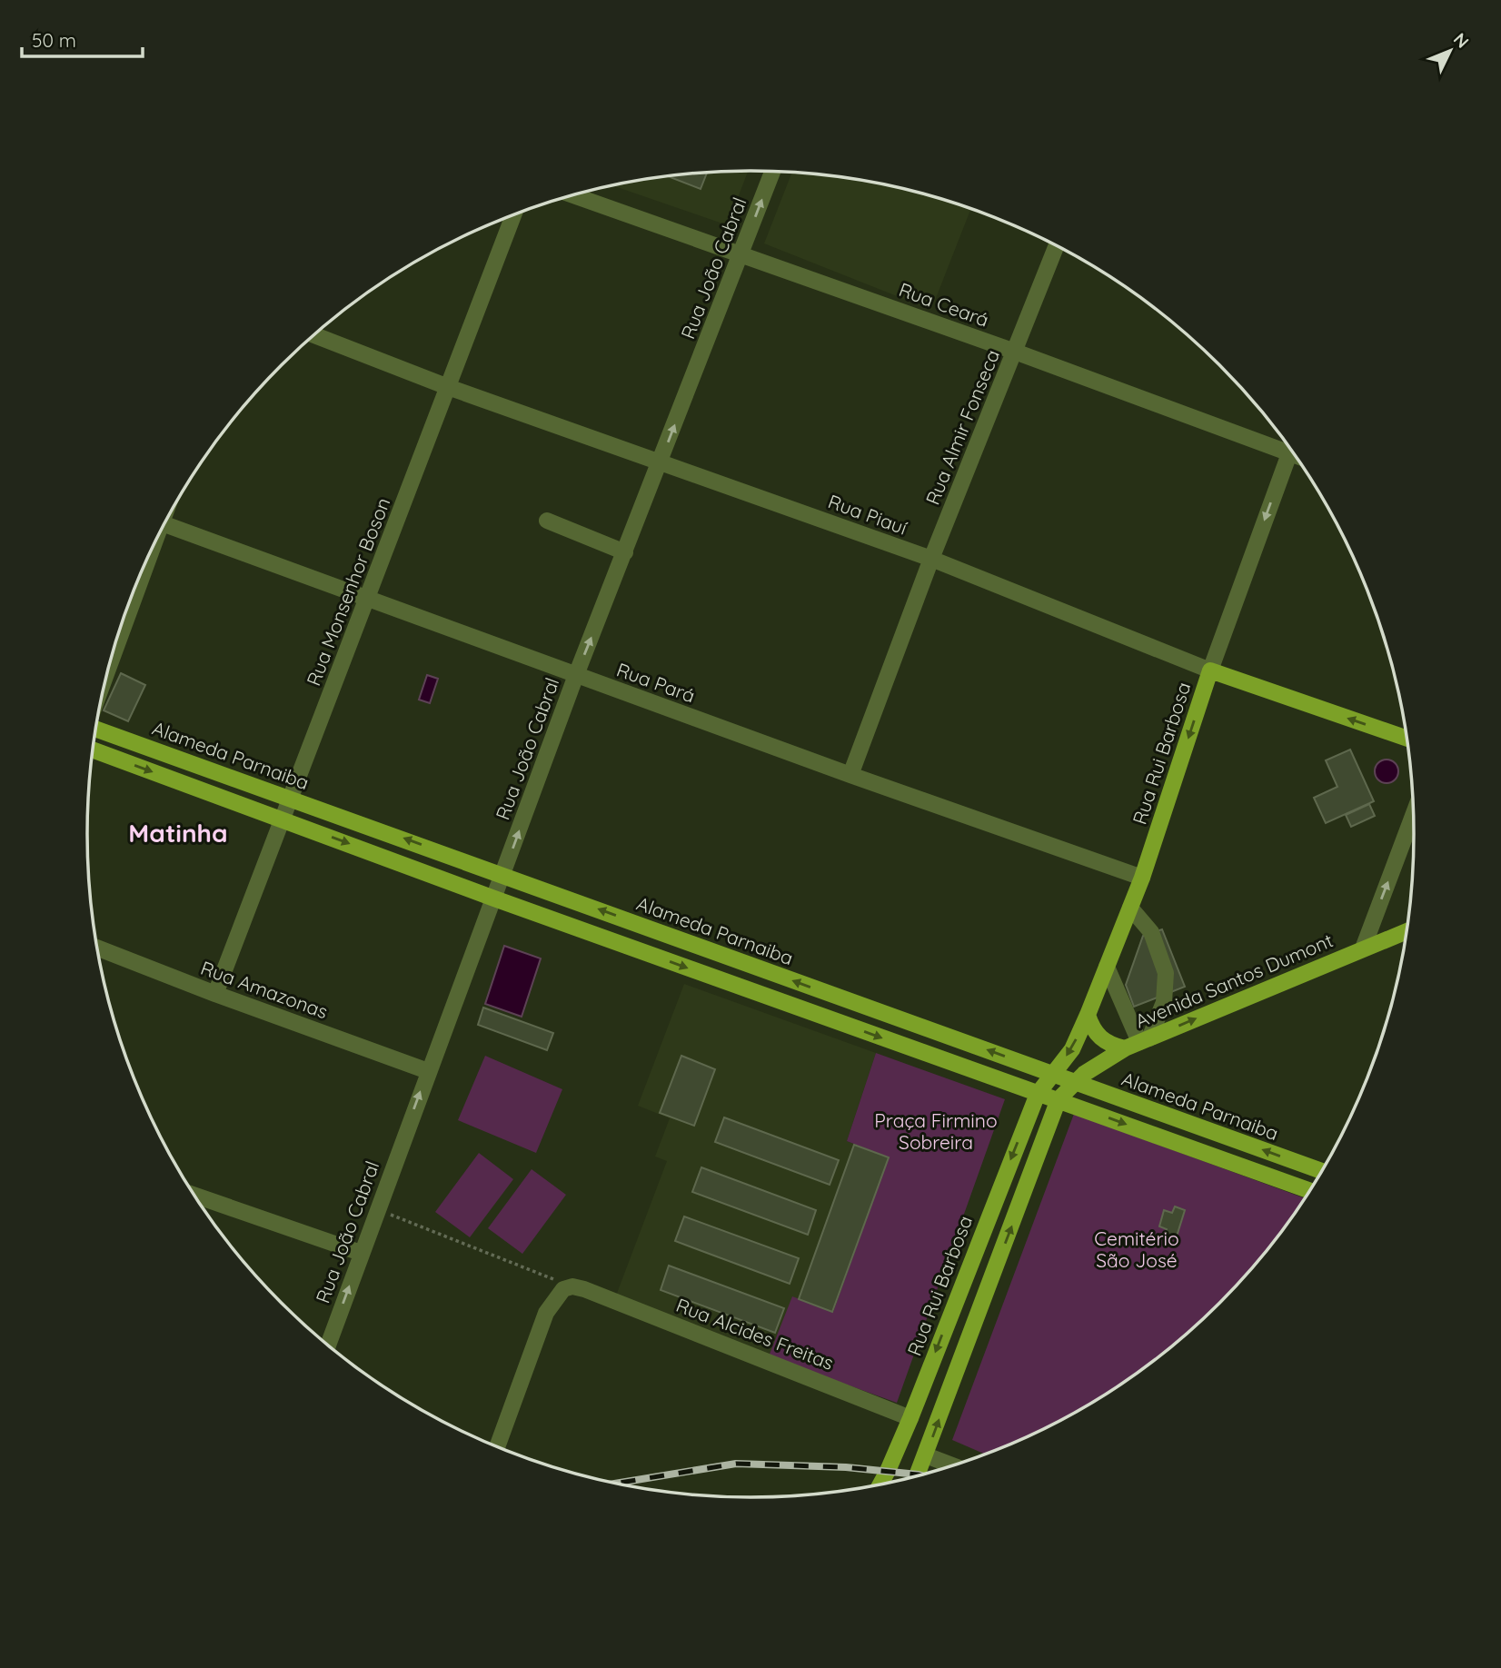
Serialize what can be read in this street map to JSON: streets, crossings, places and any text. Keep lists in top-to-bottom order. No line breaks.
{"streets":{"main road":["Rua Piauí","Rua Rui Barbosa","Alameda Parnaiba","Avenida Santos Dumont"],"street":["Rua João Cabral","Rua Ceará","Rua Almir Fonseca","Rua Monsenhor Boson","Rua Pará","Rua Amazonas","Rua Alcides Freitas"]},"crossings":[["Rua João Cabral","Rua Ceará"],["Rua João Cabral","Rua Piauí"],["Rua João Cabral","Rua Pará"],["Rua João Cabral","Alameda Parnaiba"],["Rua João Cabral","Rua Amazonas"],["Rua Ceará","Rua Almir Fonseca"],["Rua Almir Fonseca","Rua Piauí"],["Rua Almir Fonseca","Rua Pará"],["Rua Piauí","Rua Monsenhor Boson"],["Rua Piauí","Rua Rui Barbosa"],["Rua Monsenhor Boson","Rua Pará"],["Rua Monsenhor Boson","Alameda Parnaiba"],["Rua Monsenhor Boson","Rua Amazonas"],["Rua Pará","Rua Rui Barbosa"],["Rua Rui Barbosa","Alameda Parnaiba"],["Rua Rui Barbosa","Rua Alcides Freitas"],["Alameda Parnaiba","Avenida Santos Dumont"]],"one_way":["Rua João Cabral","Rua Rui Barbosa","Avenida Santos Dumont"],"districts":["Matinha"],"parks":["Praça Firmino Sobreira","Cemitério São José"],"scale_bar":"50 m","north":"top right"}
